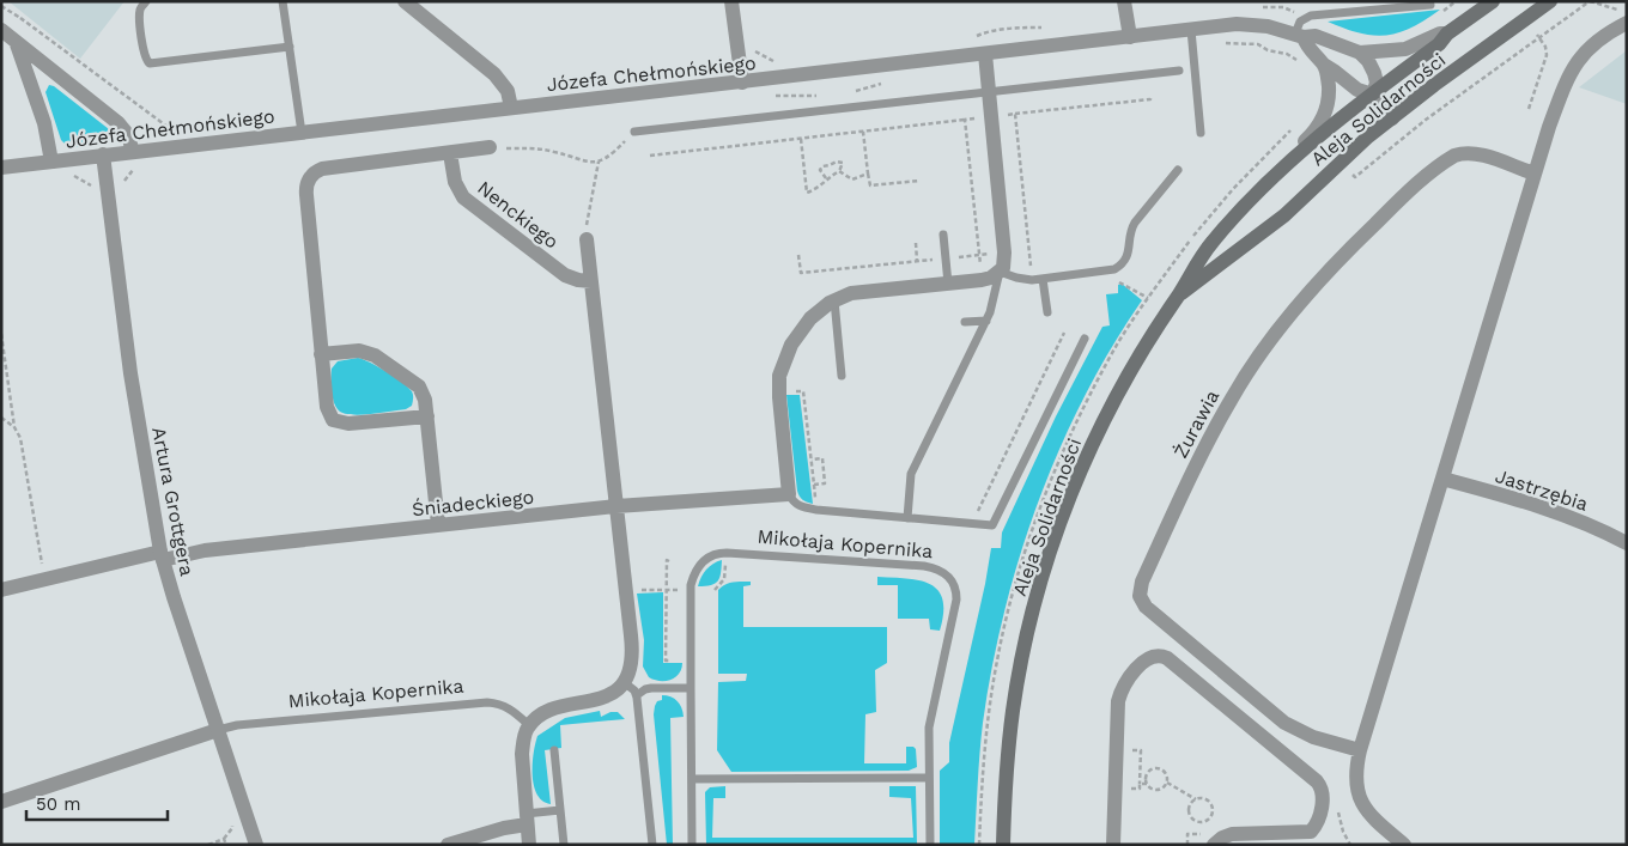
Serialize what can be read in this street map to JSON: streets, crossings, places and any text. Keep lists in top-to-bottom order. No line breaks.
{"streets":{"main road":["Aleja Solidarności"],"street":["Józefa Chełmońskiego","Nenckiego","Żurawia","Jastrzębia","Artura Grottgera","Śniadeckiego"],"lane":["Mikołaja Kopernika"]},"crossings":[["Józefa Chełmońskiego","Aleja Solidarności"],["Józefa Chełmońskiego","Artura Grottgera"],["Artura Grottgera","Śniadeckiego"],["Artura Grottgera","Mikołaja Kopernika"]],"scale_bar":"50 m"}
